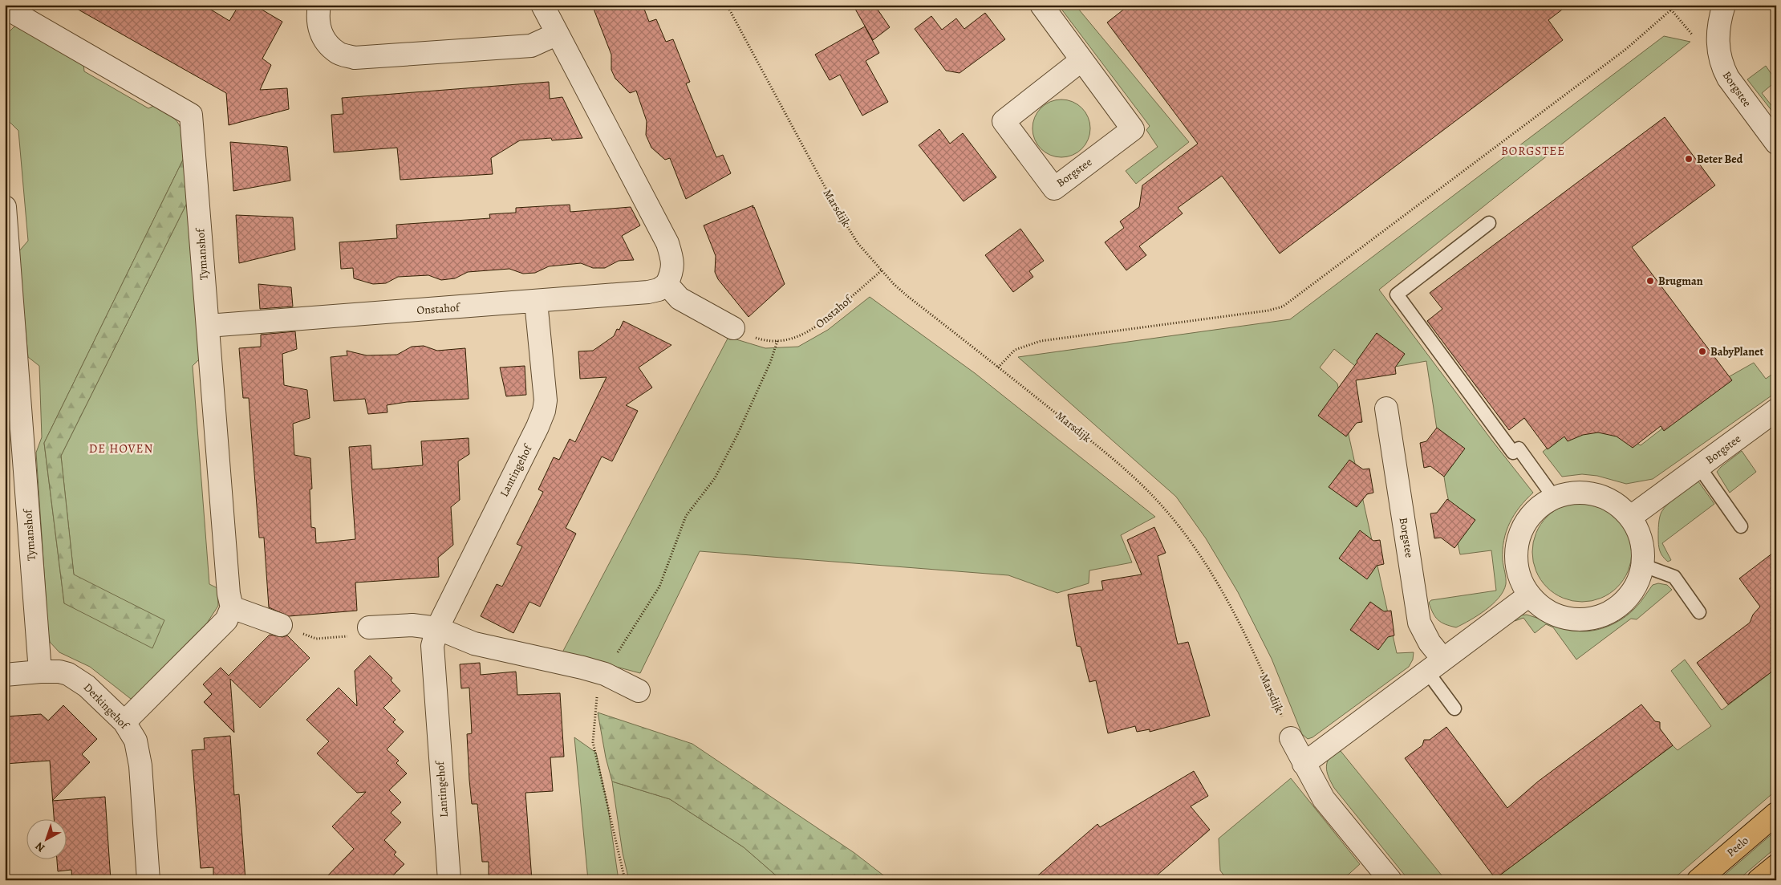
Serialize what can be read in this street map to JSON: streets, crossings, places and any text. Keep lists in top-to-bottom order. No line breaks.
{"streets":{"main road":["Peelo"],"street":["Borgstee","Tymanshof","Onstahof","Lantingehof","Derkingehof"],"path":["Marsdijk"]},"crossings":[["Marsdijk","Onstahof"],["Tymanshof","Onstahof"],["Tymanshof","Derkingehof"],["Onstahof","Lantingehof"]],"districts":["BORGSTEE","DE HOVEN"],"places":["Beter Bed","Brugman","BabyPlanet"],"north":"bottom left"}
